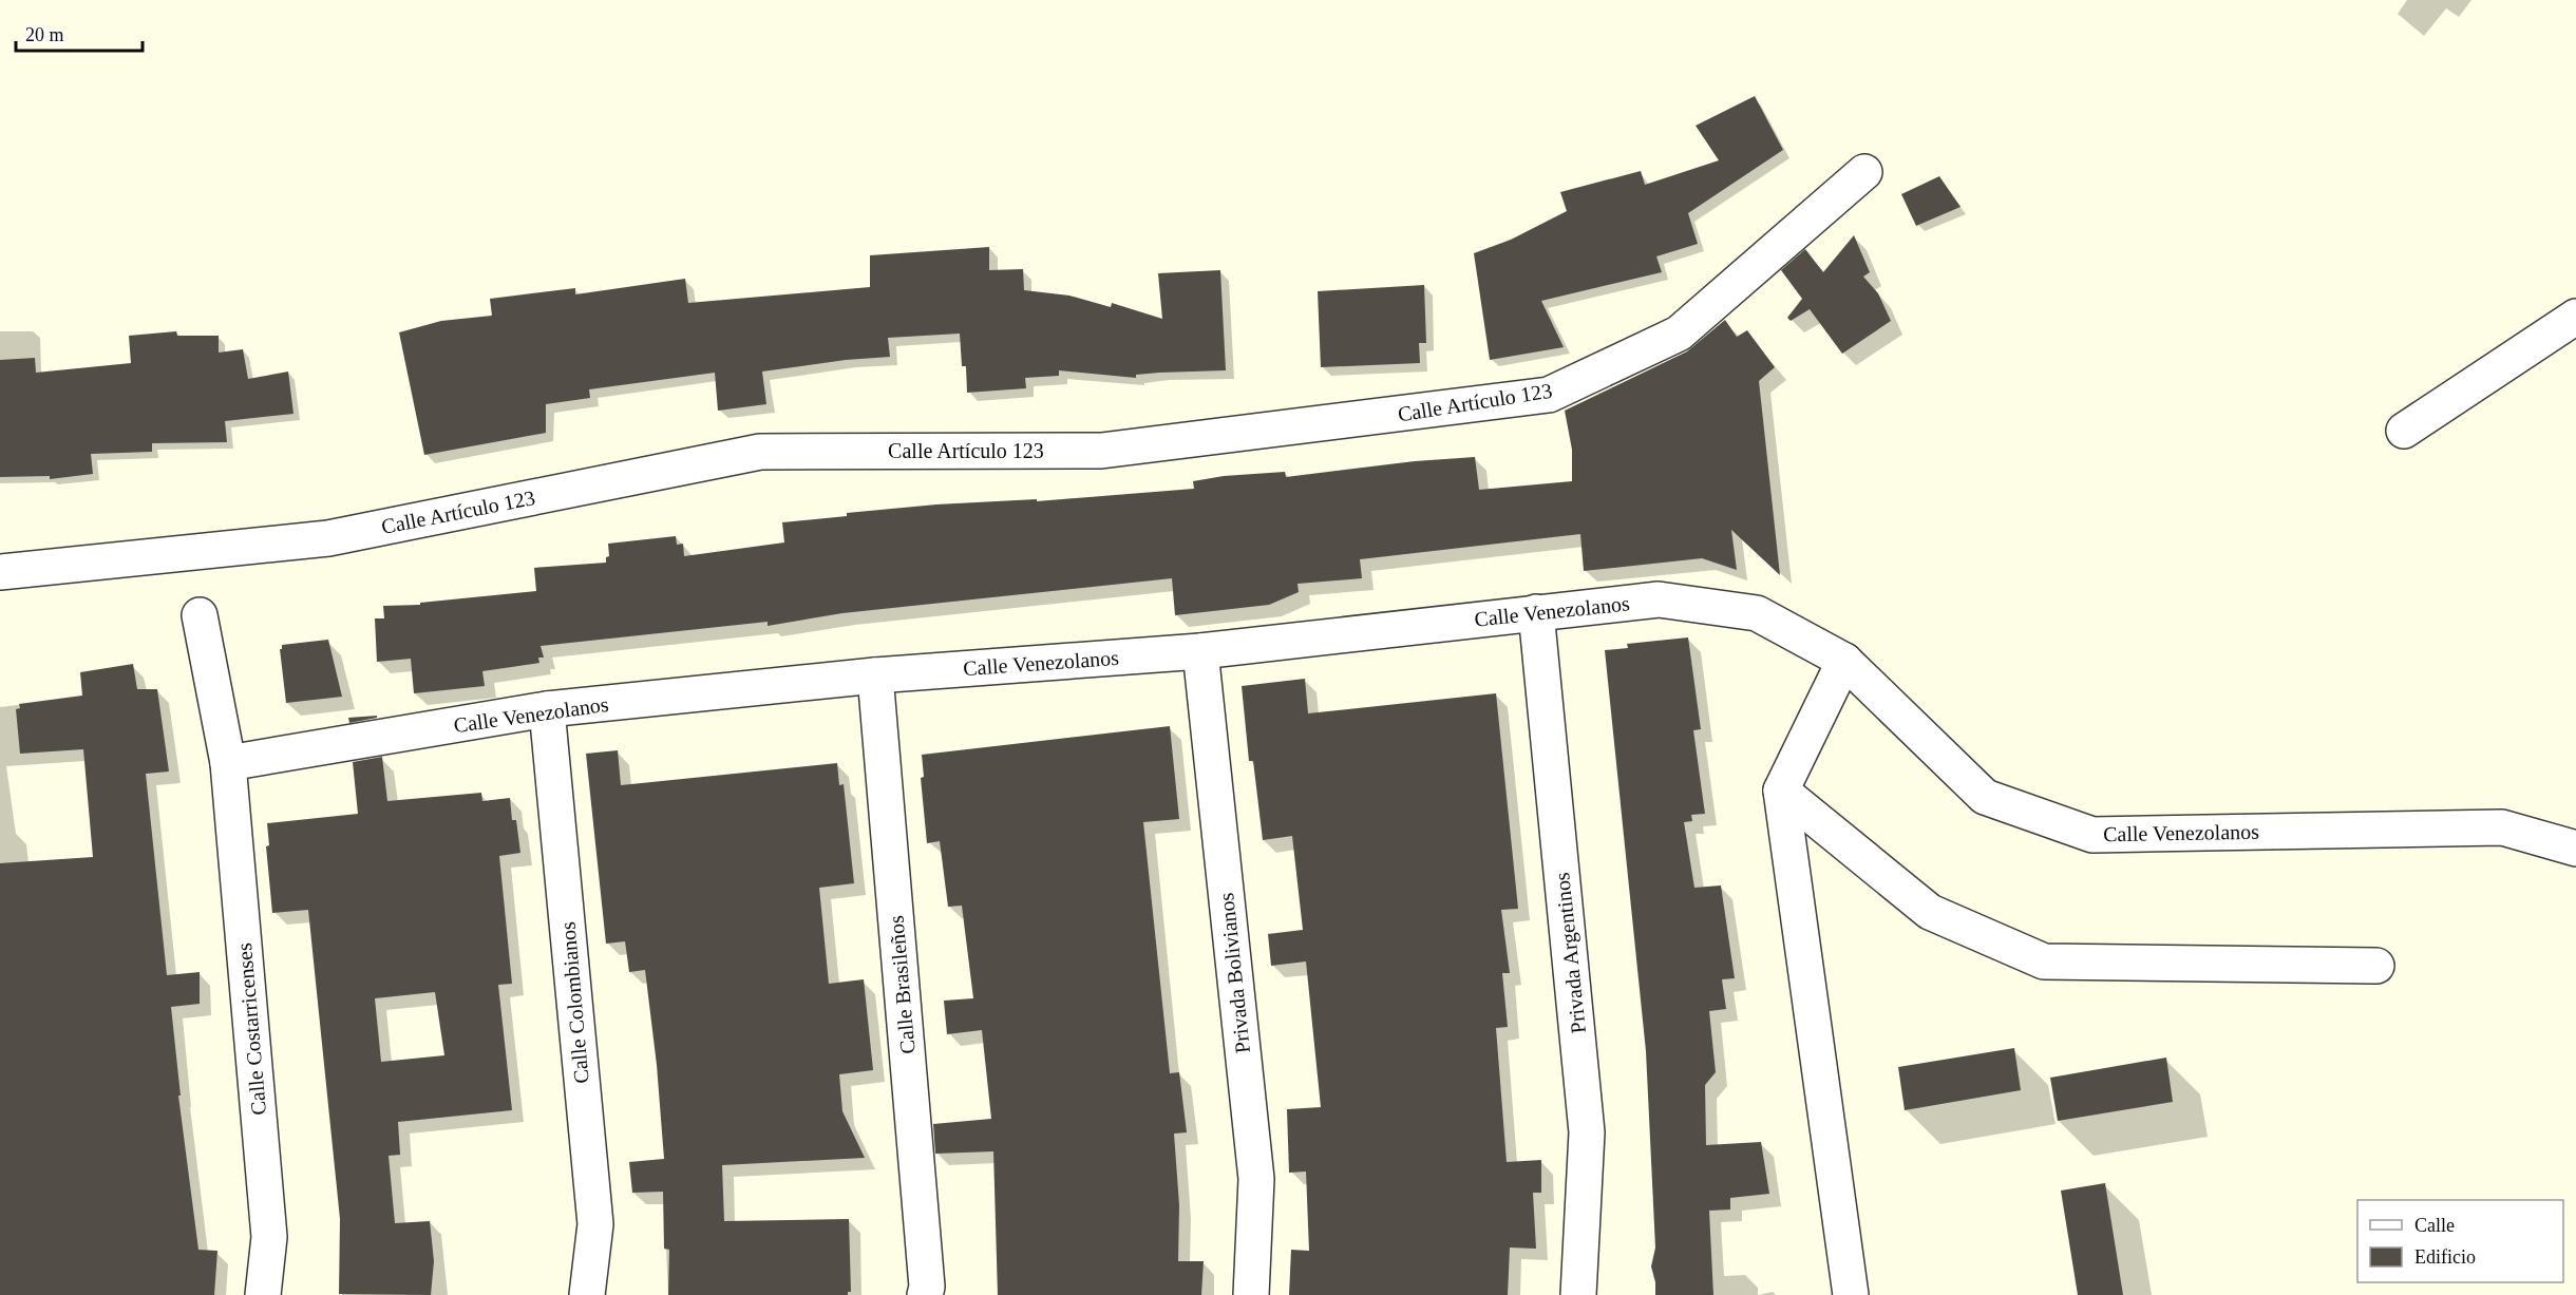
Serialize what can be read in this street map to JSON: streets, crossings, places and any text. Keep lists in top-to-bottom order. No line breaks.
{"streets":{"street":["Calle Artículo 123","Calle Venezolanos","Privada Argentinos","Privada Bolivianos","Calle Brasileños","Calle Colombianos","Calle Costarricenses"]},"crossings":[["Calle Venezolanos","Privada Argentinos"],["Calle Venezolanos","Privada Bolivianos"],["Calle Venezolanos","Calle Brasileños"],["Calle Venezolanos","Calle Colombianos"],["Calle Venezolanos","Calle Costarricenses"]],"legend":["Calle","Edificio"],"scale_bar":"20 m"}
